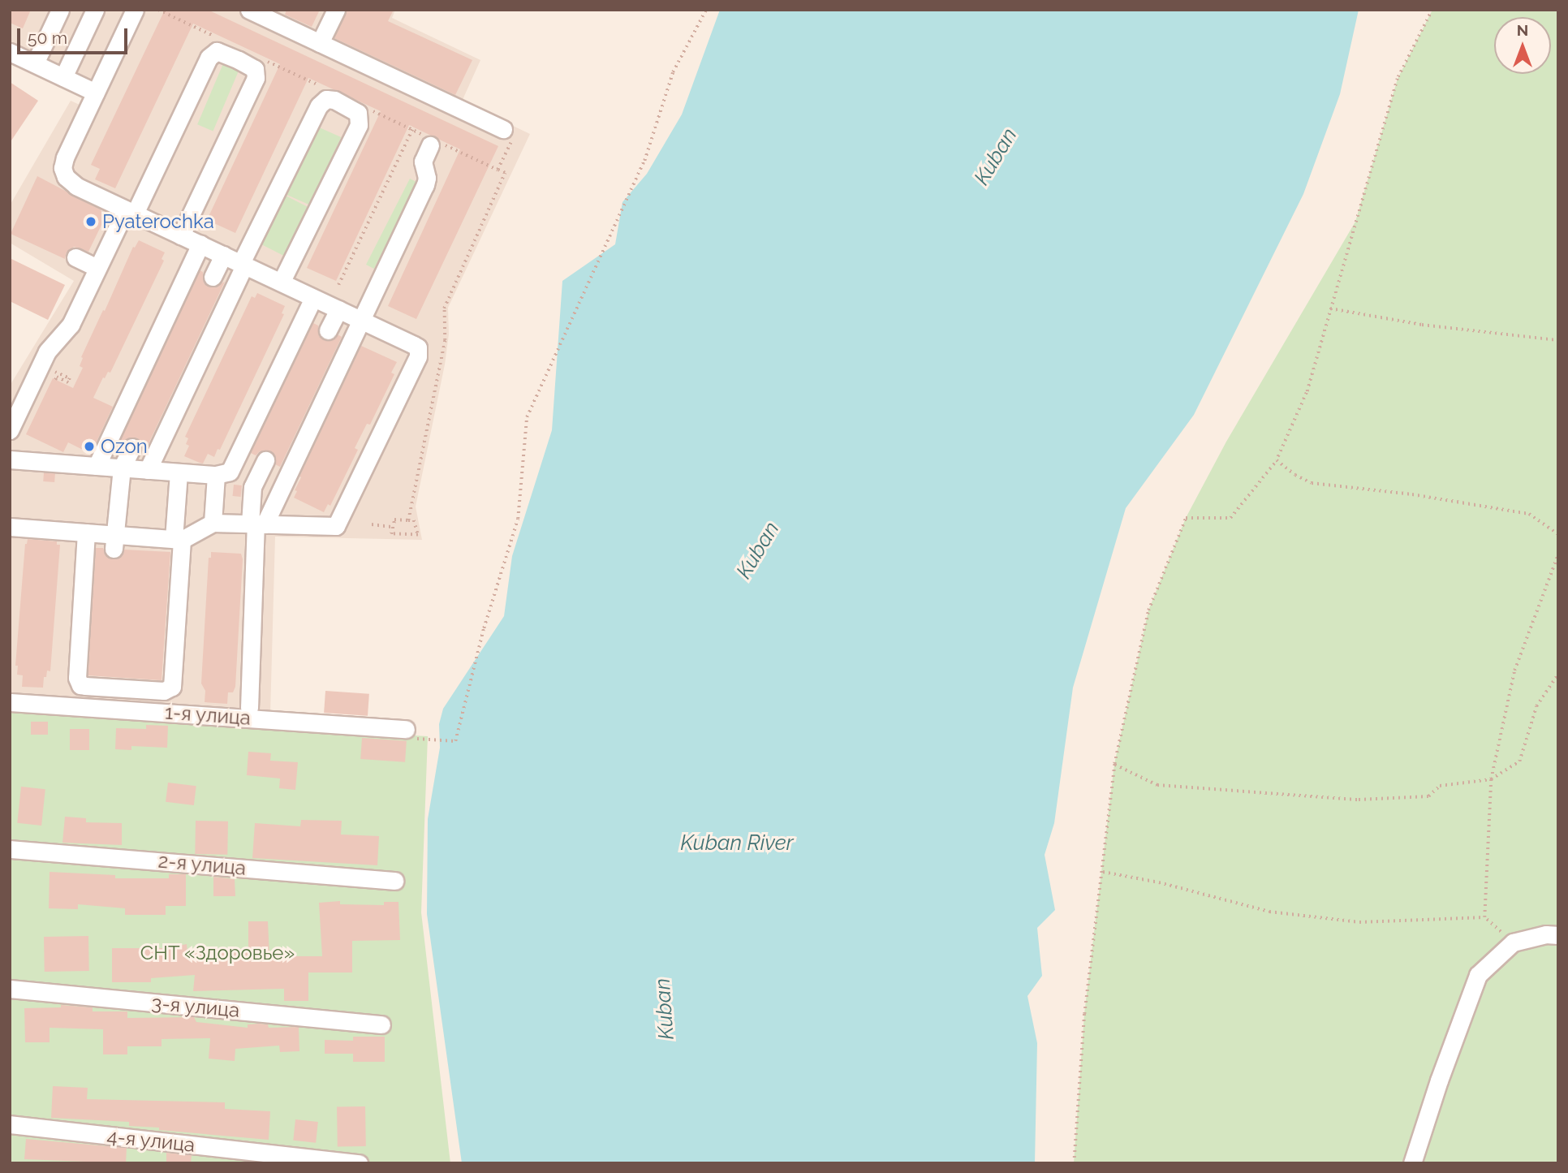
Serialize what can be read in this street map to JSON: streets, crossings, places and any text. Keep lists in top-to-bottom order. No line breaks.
{"streets":{"street":["1-я улица","2-я улица","3-я улица","4-я улица"]},"water":["Kuban","Kuban River"],"parks":["СНТ «Здоровье»"],"places":["Pyaterochka","Ozon"],"scale_bar":"50 m","north":"top"}
